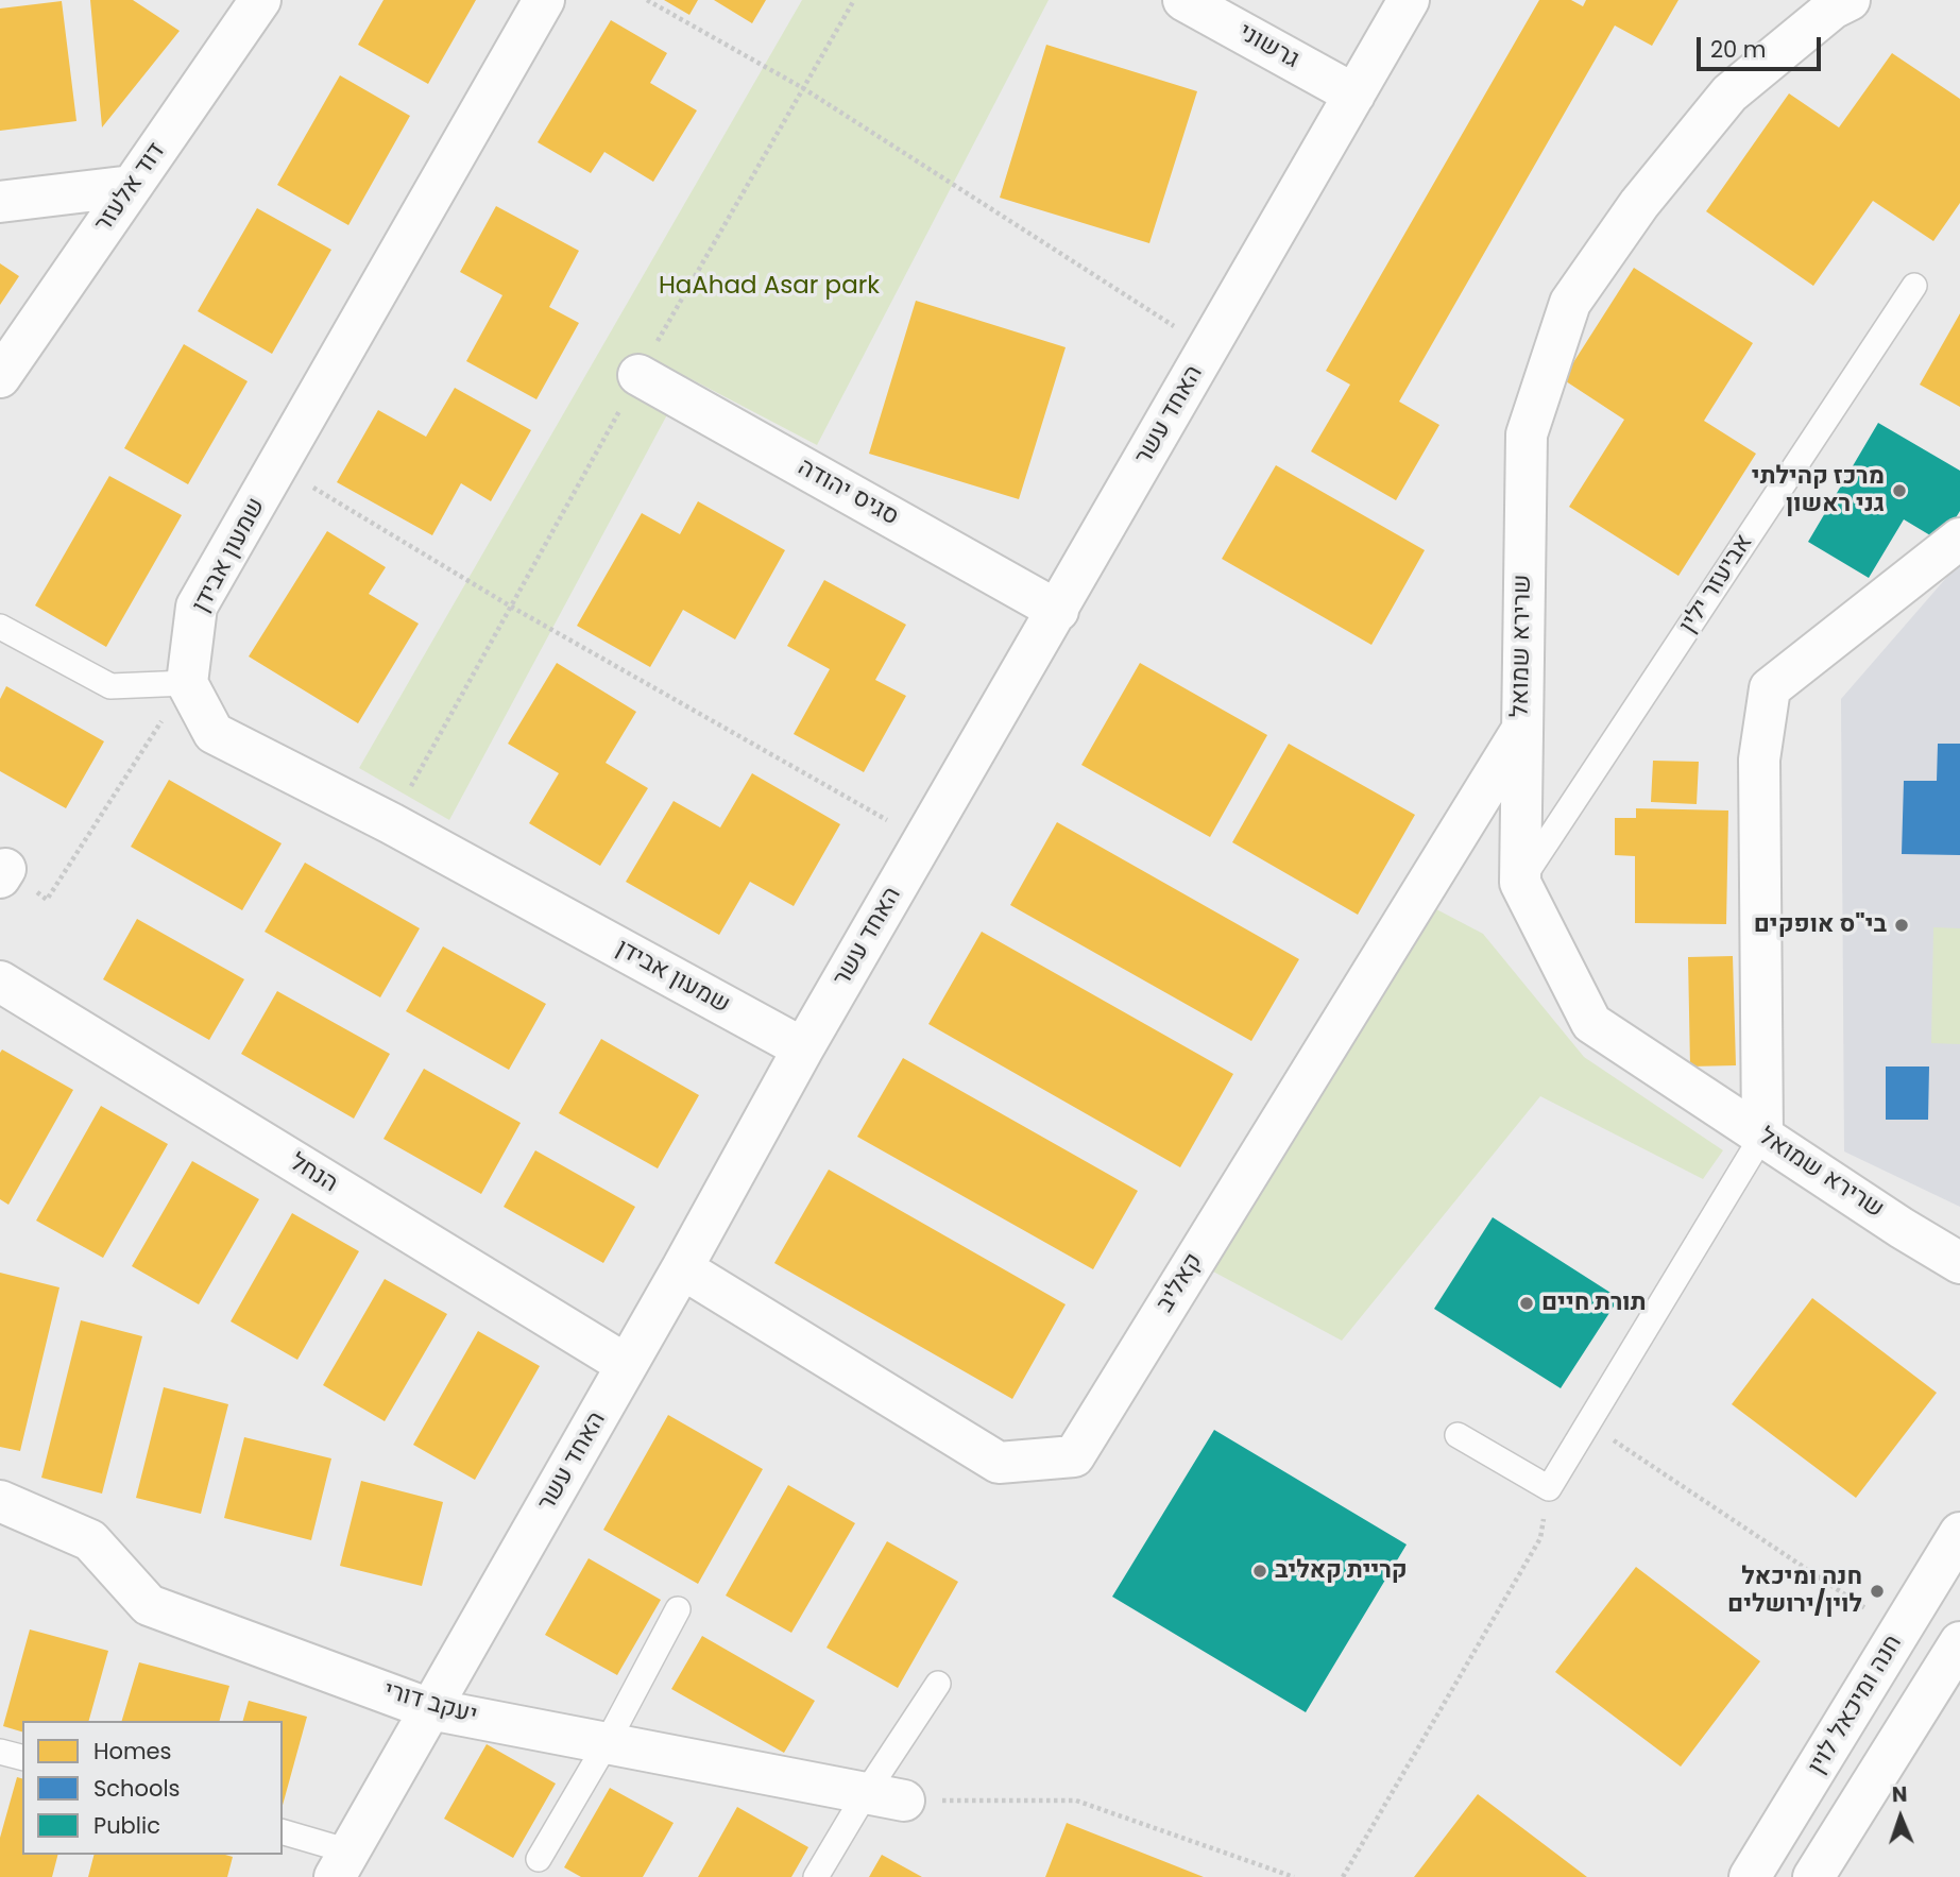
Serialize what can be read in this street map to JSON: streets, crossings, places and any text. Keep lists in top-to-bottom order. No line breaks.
{"streets":{"street":["גרשוני","דוד אלעזר","האחד עשר","סגיס יהודה","שמעון אבידן","שרירא שמואל","הנחל","קאליב","יעקב דורי","חנה ומיכאל לוין"],"lane":["אביעזר ילין"]},"crossings":[["גרשוני","האחד עשר"],["האחד עשר","סגיס יהודה"],["האחד עשר","שמעון אבידן"],["האחד עשר","הנחל"],["האחד עשר","קאליב"],["האחד עשר","יעקב דורי"],["אביעזר ילין","שרירא שמואל"],["שרירא שמואל","קאליב"]],"parks":["HaAhad Asar park"],"places":["מרכז קהילתי גני ראשון","בי\"ס אופקים","תורת חיים","קריית קאליב","חנה ומיכאל לוין/ירושלים"],"legend":["Homes","Schools","Public"],"scale_bar":"20 m","north":"top"}
